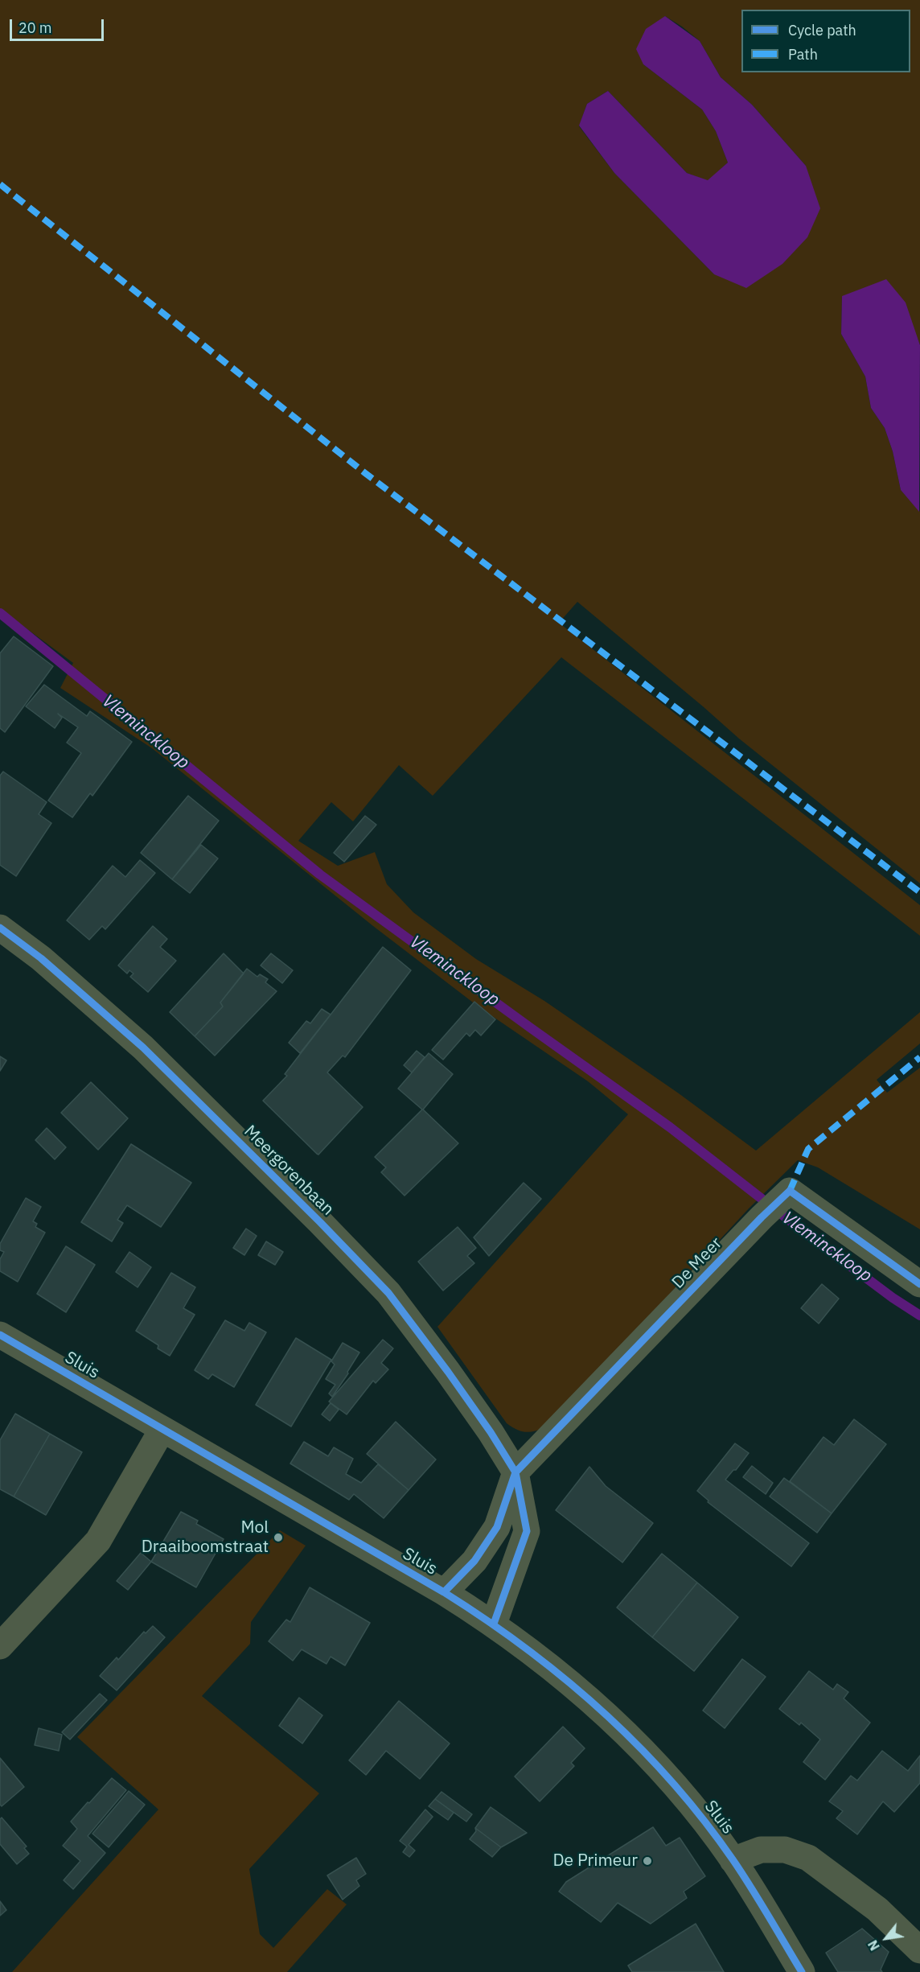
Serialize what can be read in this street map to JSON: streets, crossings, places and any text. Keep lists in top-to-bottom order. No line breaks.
{"streets":{"street":["Meergorenbaan","De Meer","Sluis"]},"crossings":[["Meergorenbaan","De Meer"],["Meergorenbaan","Sluis"]],"water":["Vleminckloop"],"places":["Mol Draaiboomstraat","De Primeur"],"legend":["Cycle path","Path"],"scale_bar":"20 m","north":"bottom left"}
